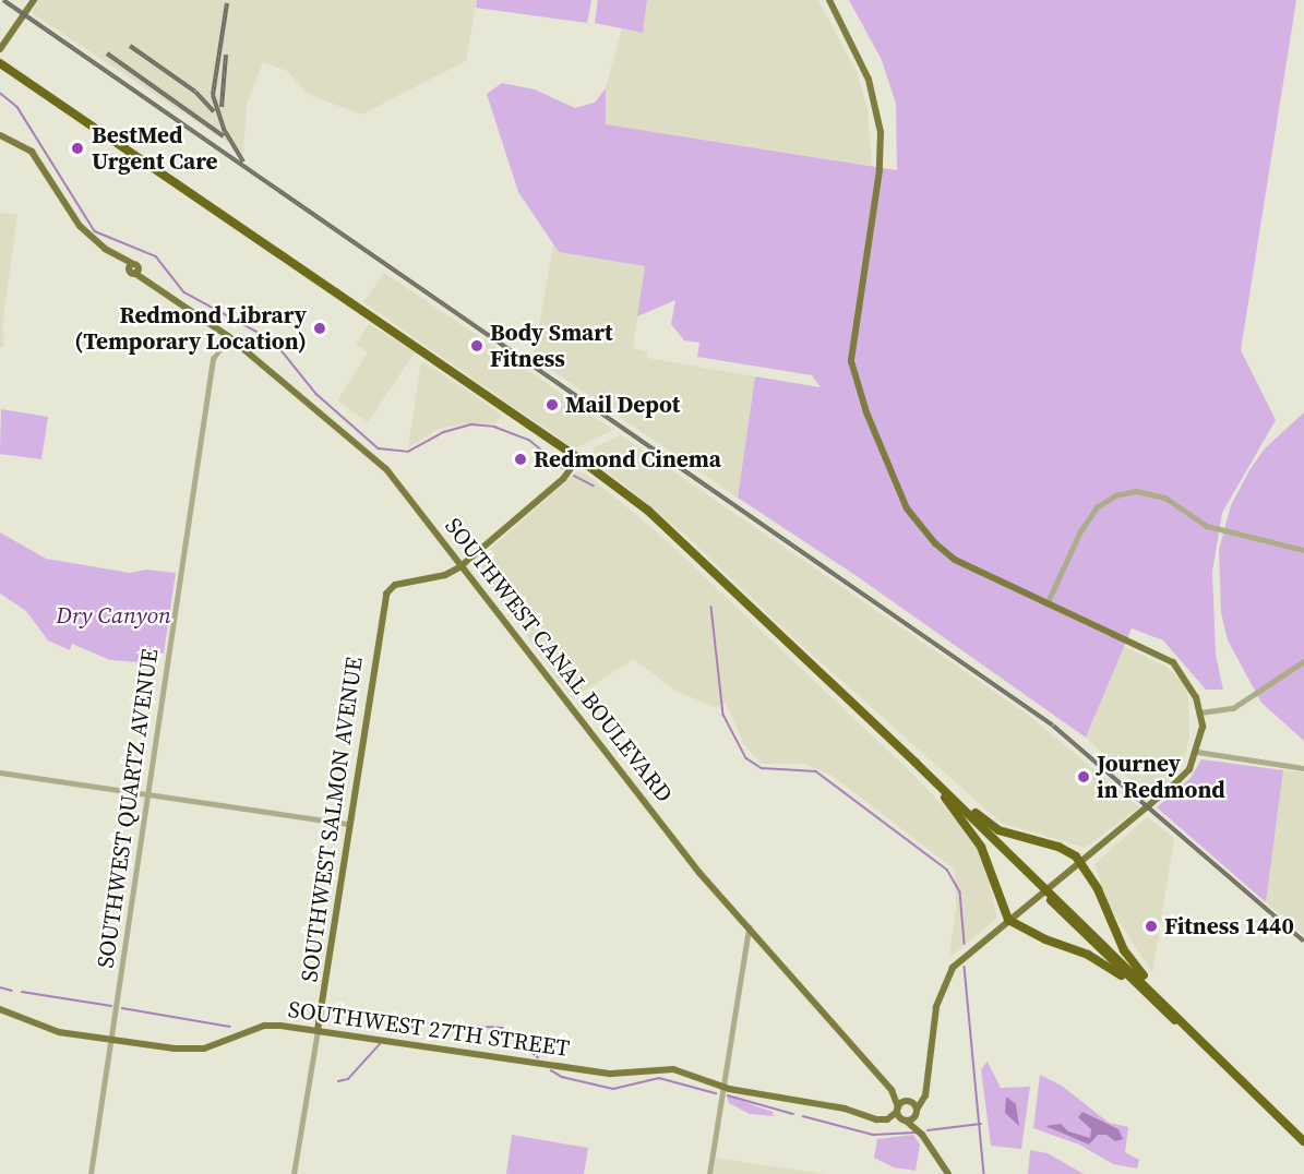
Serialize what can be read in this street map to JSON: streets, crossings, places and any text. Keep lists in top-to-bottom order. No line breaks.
{"streets":{"main road":["SOUTHWEST CANAL BOULEVARD","SOUTHWEST SALMON AVENUE","SOUTHWEST 27TH STREET"],"street":["SOUTHWEST QUARTZ AVENUE"]},"crossings":[["SOUTHWEST CANAL BOULEVARD","SOUTHWEST QUARTZ AVENUE"],["SOUTHWEST CANAL BOULEVARD","SOUTHWEST SALMON AVENUE"],["SOUTHWEST CANAL BOULEVARD","SOUTHWEST 27TH STREET"],["SOUTHWEST QUARTZ AVENUE","SOUTHWEST 27TH STREET"],["SOUTHWEST SALMON AVENUE","SOUTHWEST 27TH STREET"]],"parks":["Dry Canyon"],"places":["BestMed Urgent Care","Redmond Library (Temporary Location)","Body Smart Fitness","Mail Depot","Redmond Cinema","Journey in Redmond","Fitness 1440"]}
